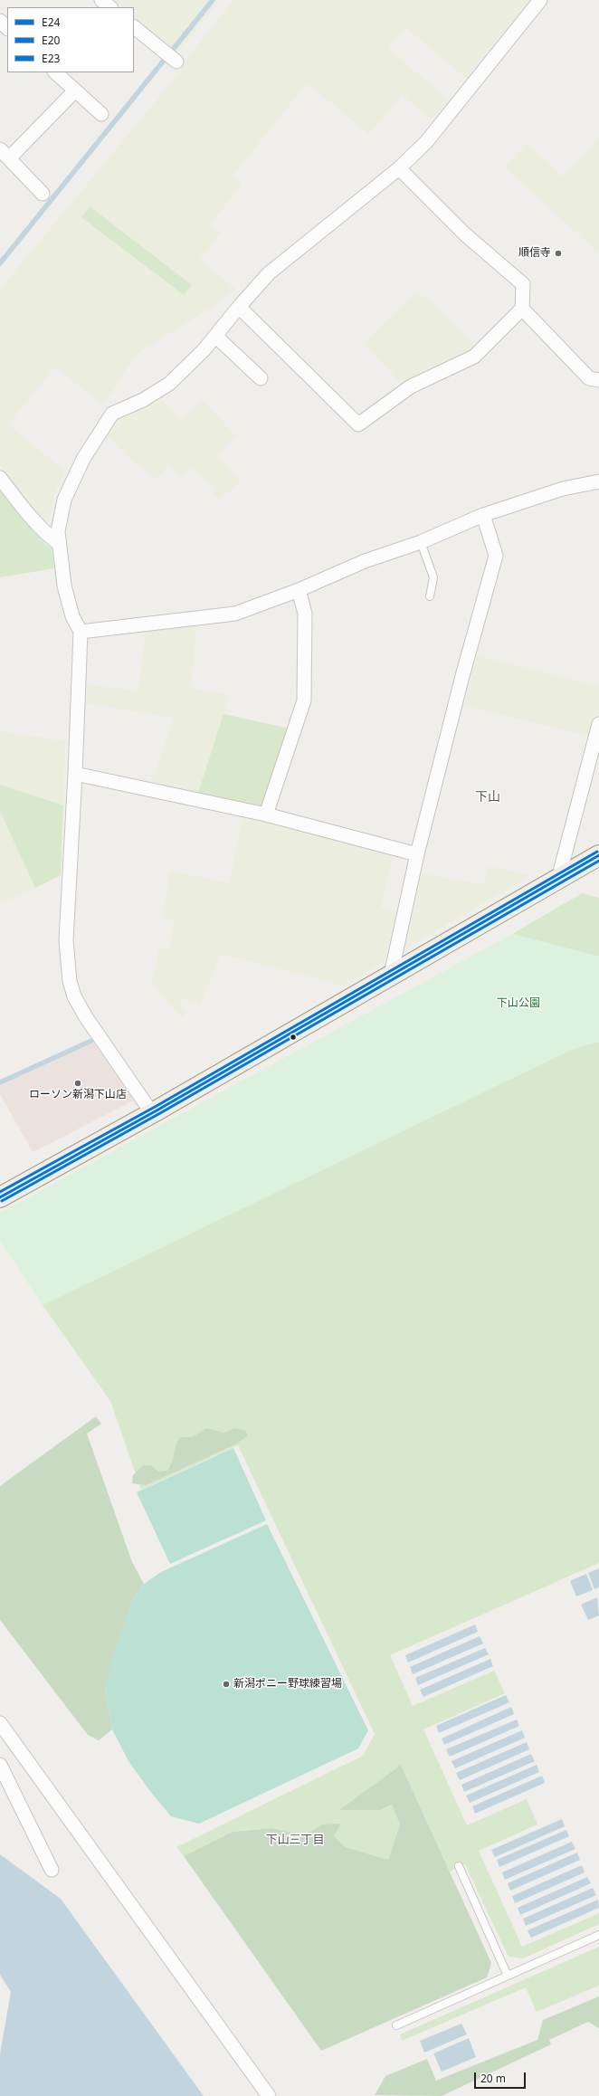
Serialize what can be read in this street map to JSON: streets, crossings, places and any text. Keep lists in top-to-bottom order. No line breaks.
{"districts":["下山","下山三丁目"],"parks":["下山公園"],"places":["順信寺","ローソン新潟下山店","新潟ポニー野球練習場"],"lines":["transit line E23","transit line E24","transit line E20"],"legend":["E24","E20","E23"],"scale_bar":"20 m"}
